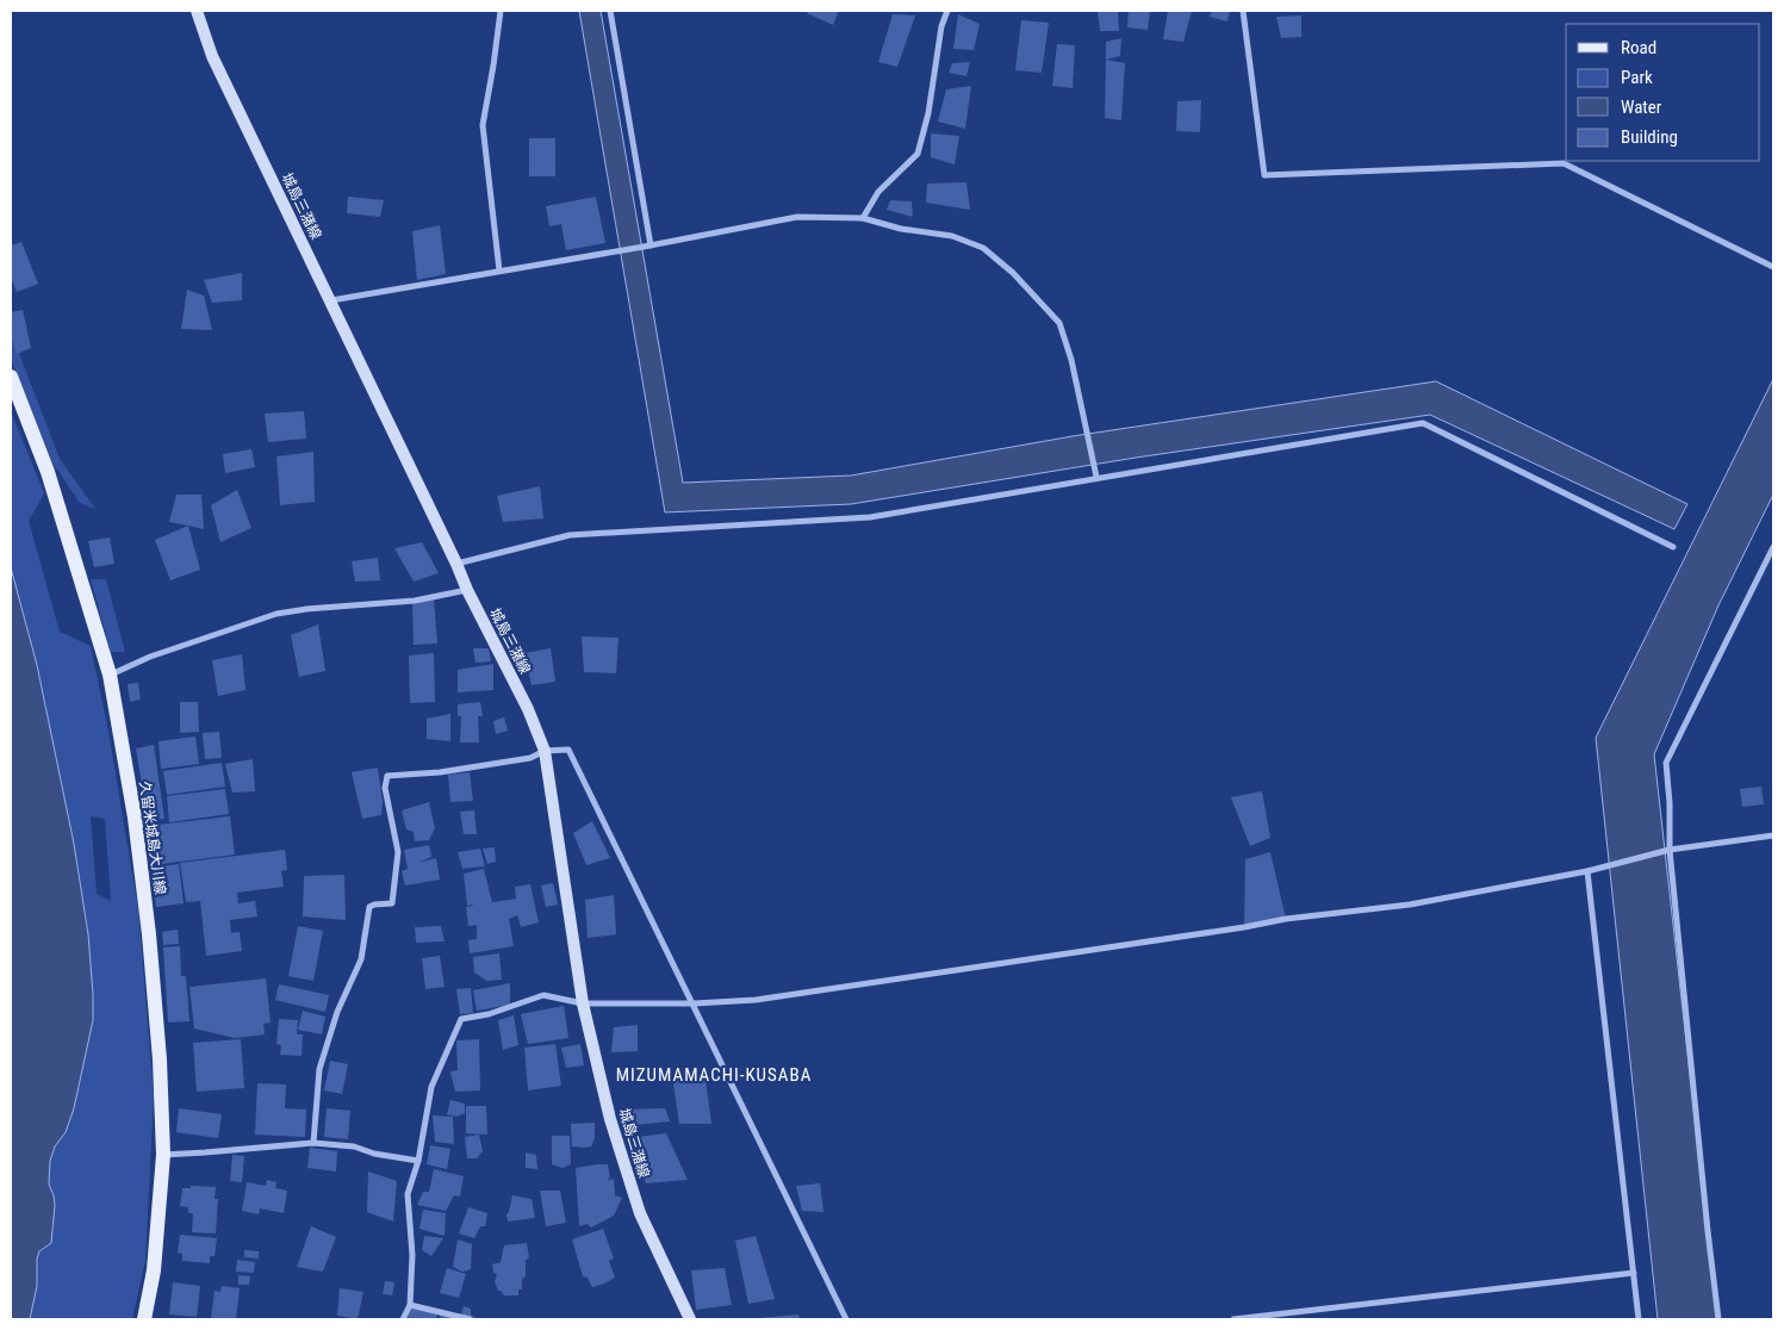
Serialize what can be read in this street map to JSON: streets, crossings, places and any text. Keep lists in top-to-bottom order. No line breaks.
{"streets":{"main road":["城島三潴線","久留米城島大川線"]},"districts":["MIZUMAMACHI-KUSABA"],"legend":["Road","Park","Water","Building"]}
